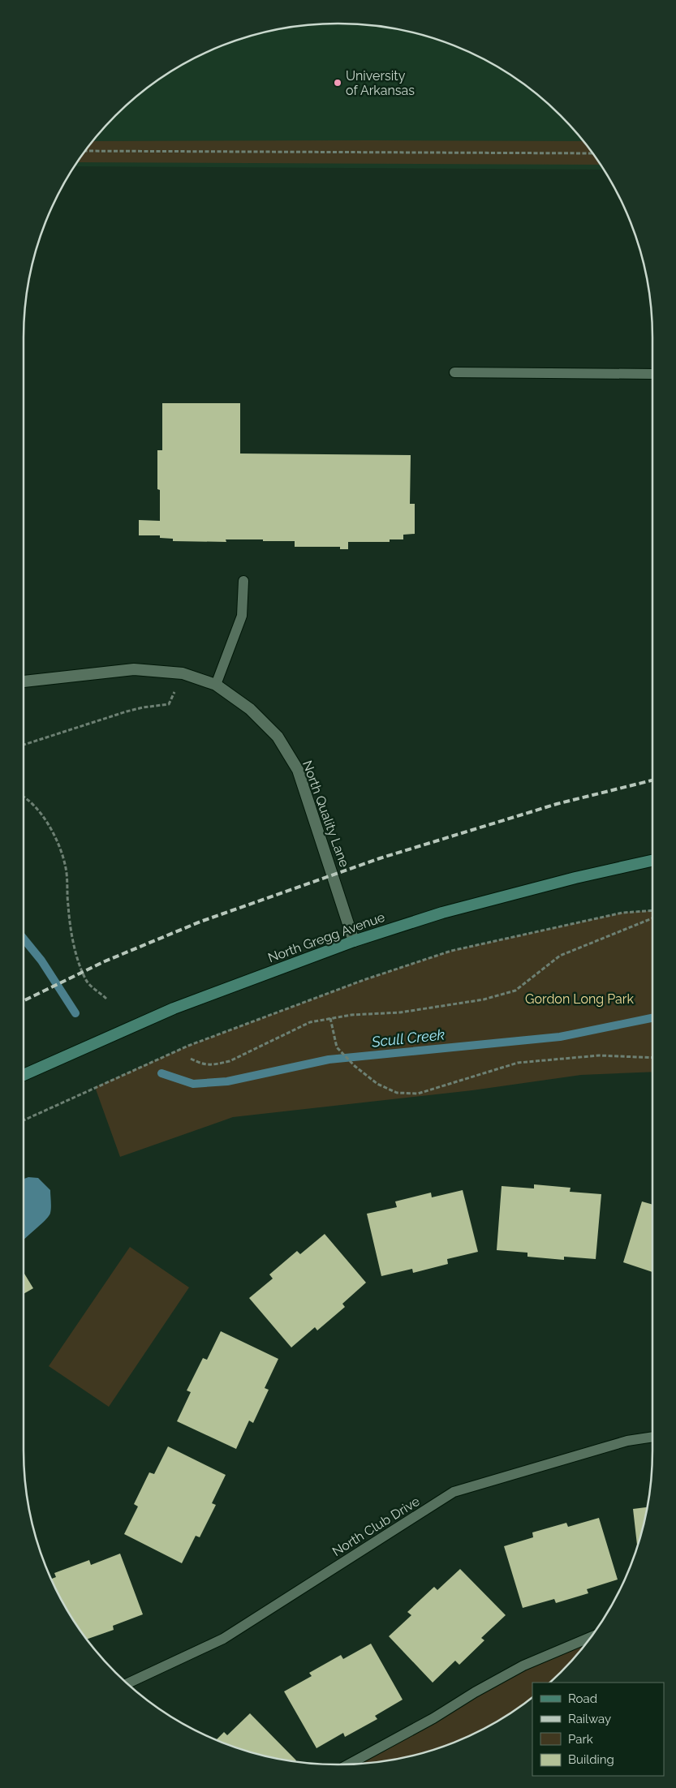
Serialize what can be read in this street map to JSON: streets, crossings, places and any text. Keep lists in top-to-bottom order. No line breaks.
{"streets":{"main road":["North Gregg Avenue"],"street":["North Quality Lane"],"lane":["North Club Drive"]},"crossings":[["North Quality Lane","North Gregg Avenue"]],"water":["Scull Creek"],"parks":["Gordon Long Park"],"places":["University of Arkansas"],"legend":["Road","Railway","Park","Building"]}
